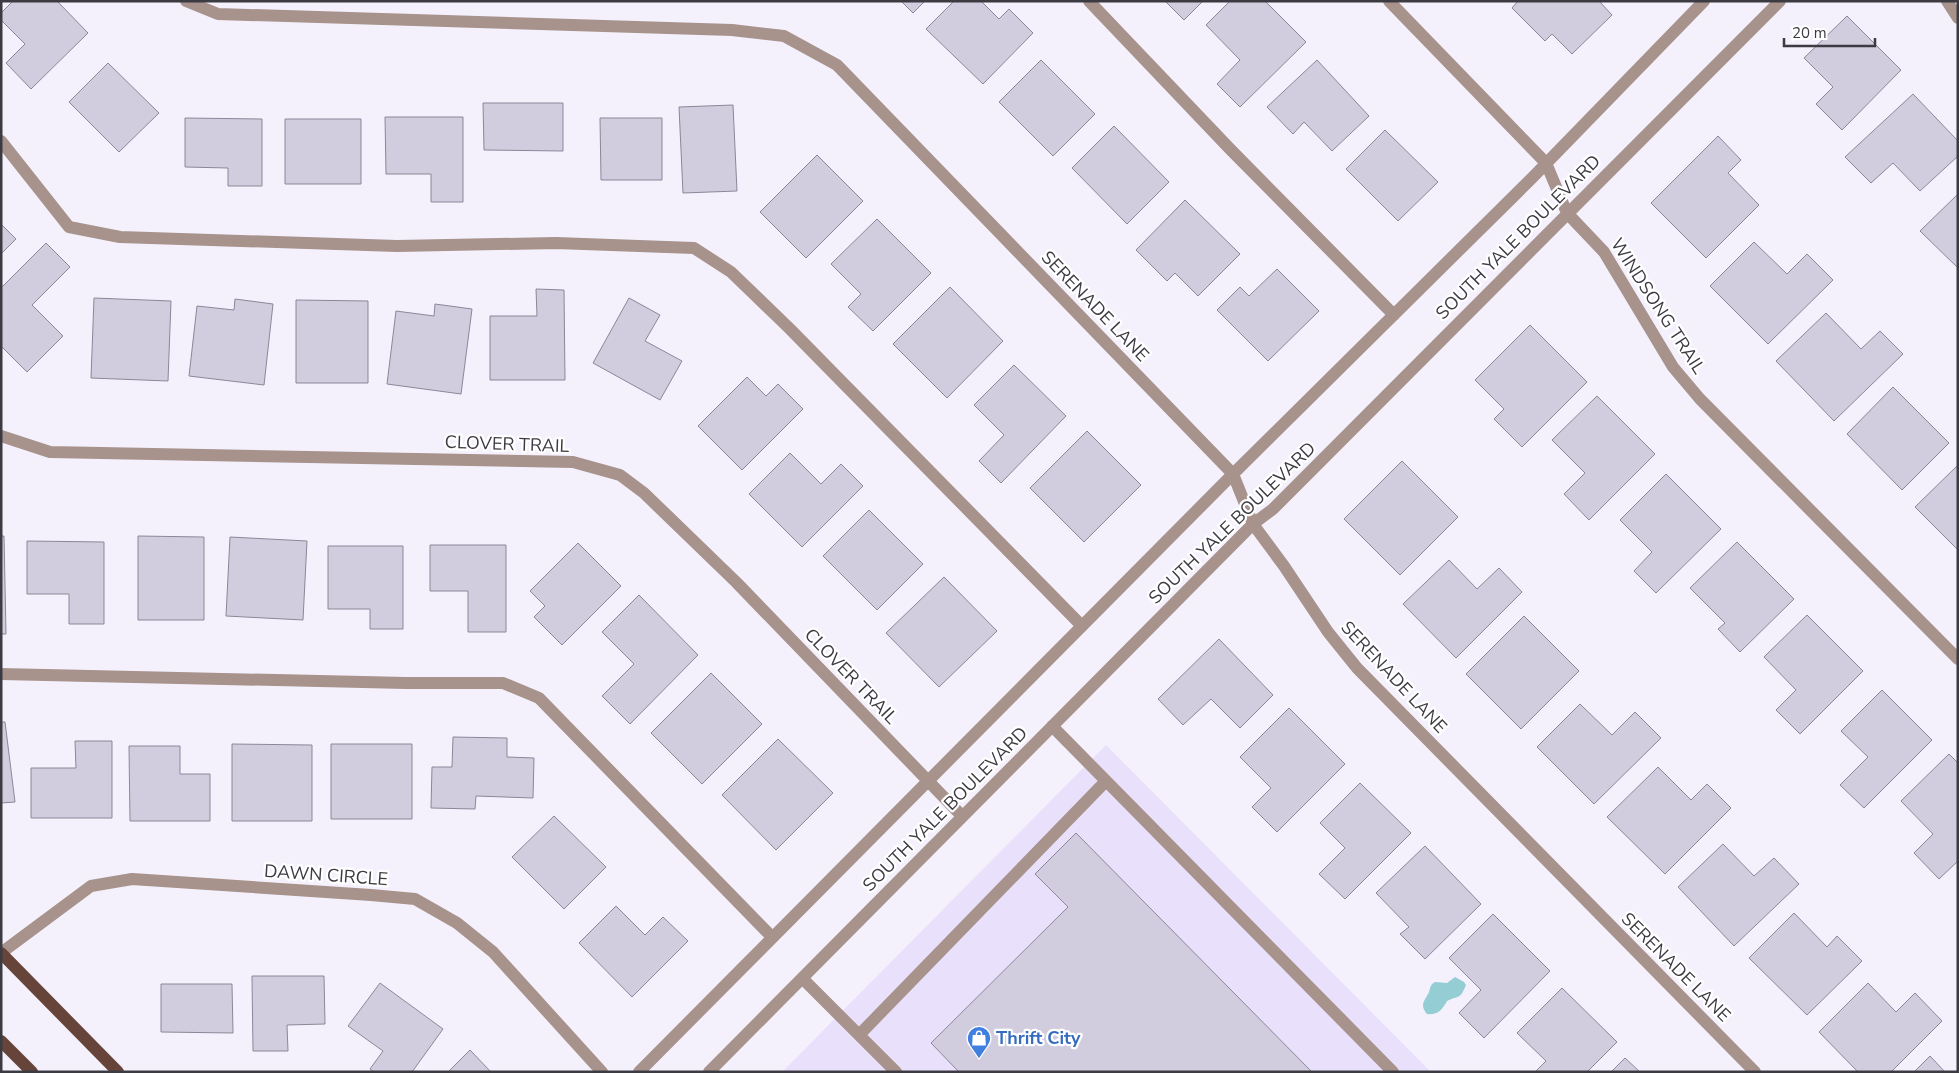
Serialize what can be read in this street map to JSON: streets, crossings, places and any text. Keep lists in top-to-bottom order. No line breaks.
{"streets":{"street":["SOUTH YALE BOULEVARD","SERENADE LANE","WINDSONG TRAIL","CLOVER TRAIL","DAWN CIRCLE"]},"crossings":[["SOUTH YALE BOULEVARD","SERENADE LANE"],["SOUTH YALE BOULEVARD","WINDSONG TRAIL"],["SOUTH YALE BOULEVARD","CLOVER TRAIL"]],"places":{"shop":["Thrift City"]},"scale_bar":"20 m"}
